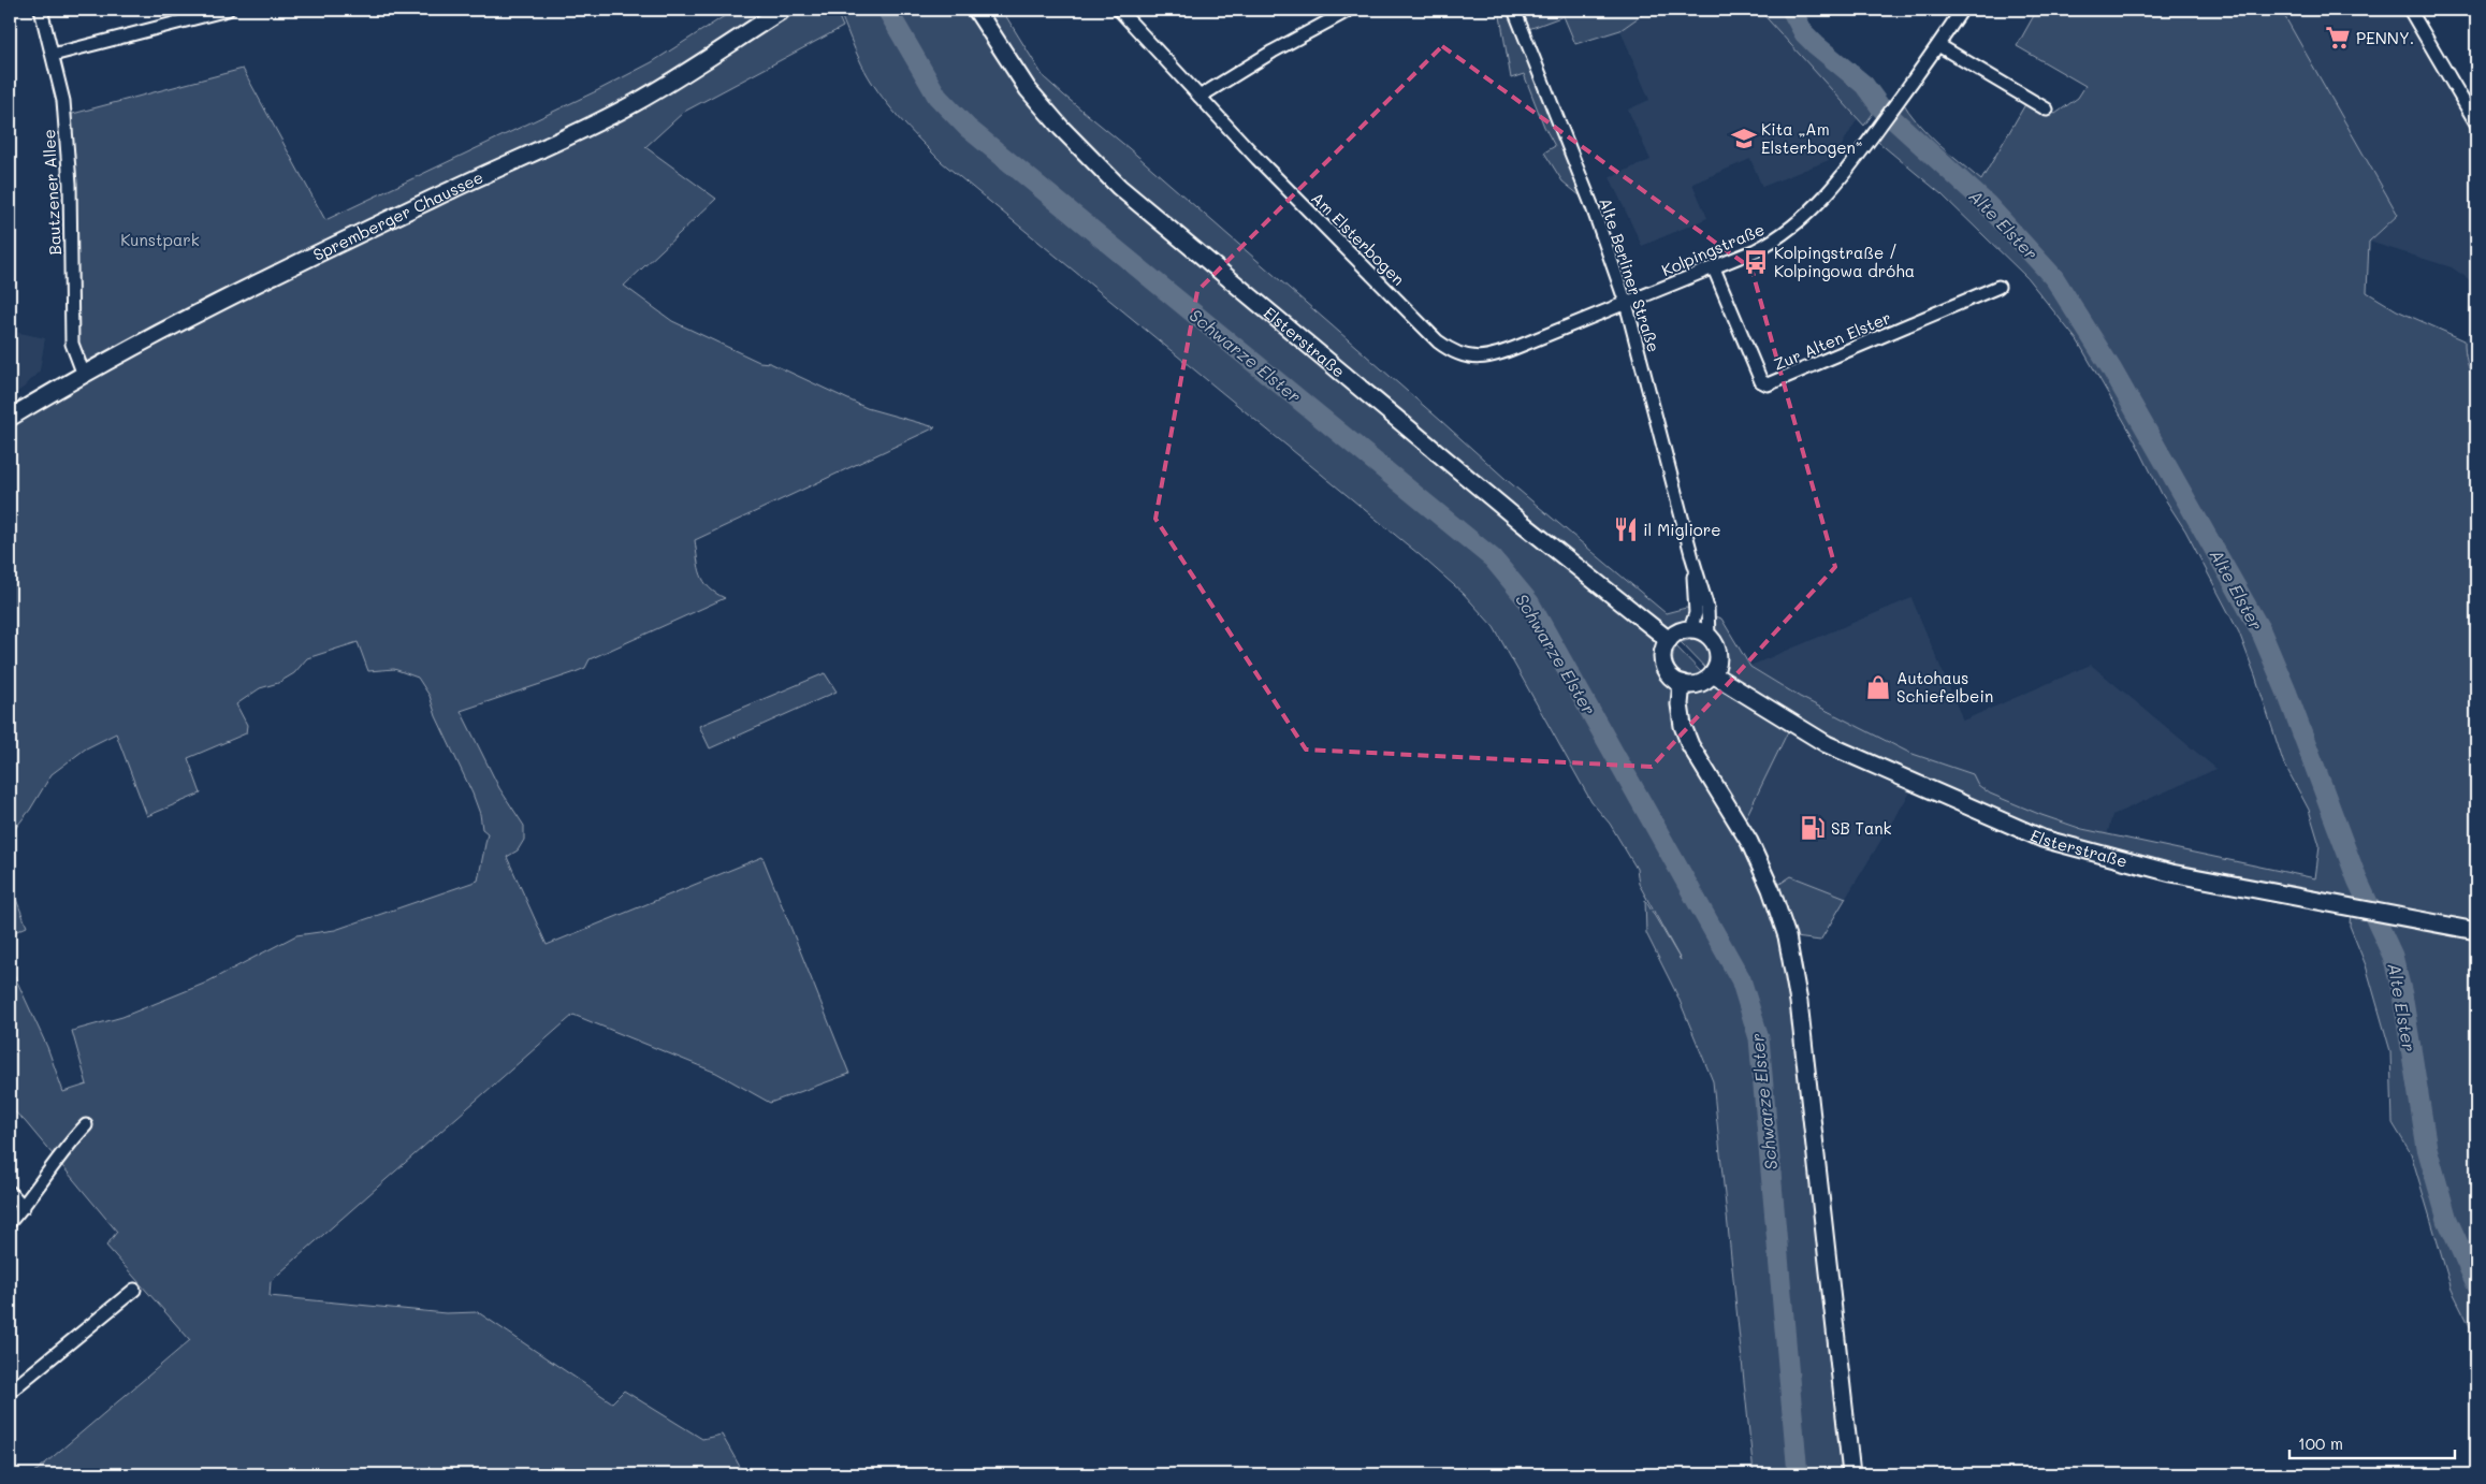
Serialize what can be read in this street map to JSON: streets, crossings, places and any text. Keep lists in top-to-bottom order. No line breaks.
{"streets":{"main road":["Spremberger Chaussee","Elsterstraße"],"street":["Bautzener Allee","Am Elsterbogen","Kolpingstraße","Alte Berliner Straße","Zur Alten Elster"]},"crossings":[["Bautzener Allee","Spremberger Chaussee"],["Am Elsterbogen","Kolpingstraße"],["Am Elsterbogen","Alte Berliner Straße"],["Kolpingstraße","Alte Berliner Straße"],["Kolpingstraße","Zur Alten Elster"],["Alte Berliner Straße","Elsterstraße"]],"water":["Alte Elster","Schwarze Elster"],"parks":["Kunstpark"],"places":{"supermarket":["PENNY."],"school or university":["Kita „Am Elsterbogen“"],"bus stop":["Kolpingstraße / Kolpingowa dróha"],"restaurant":["il Migliore"],"shop":["Autohaus Schiefelbein"],"fuel station":["SB Tank"]},"scale_bar":"100 m"}
